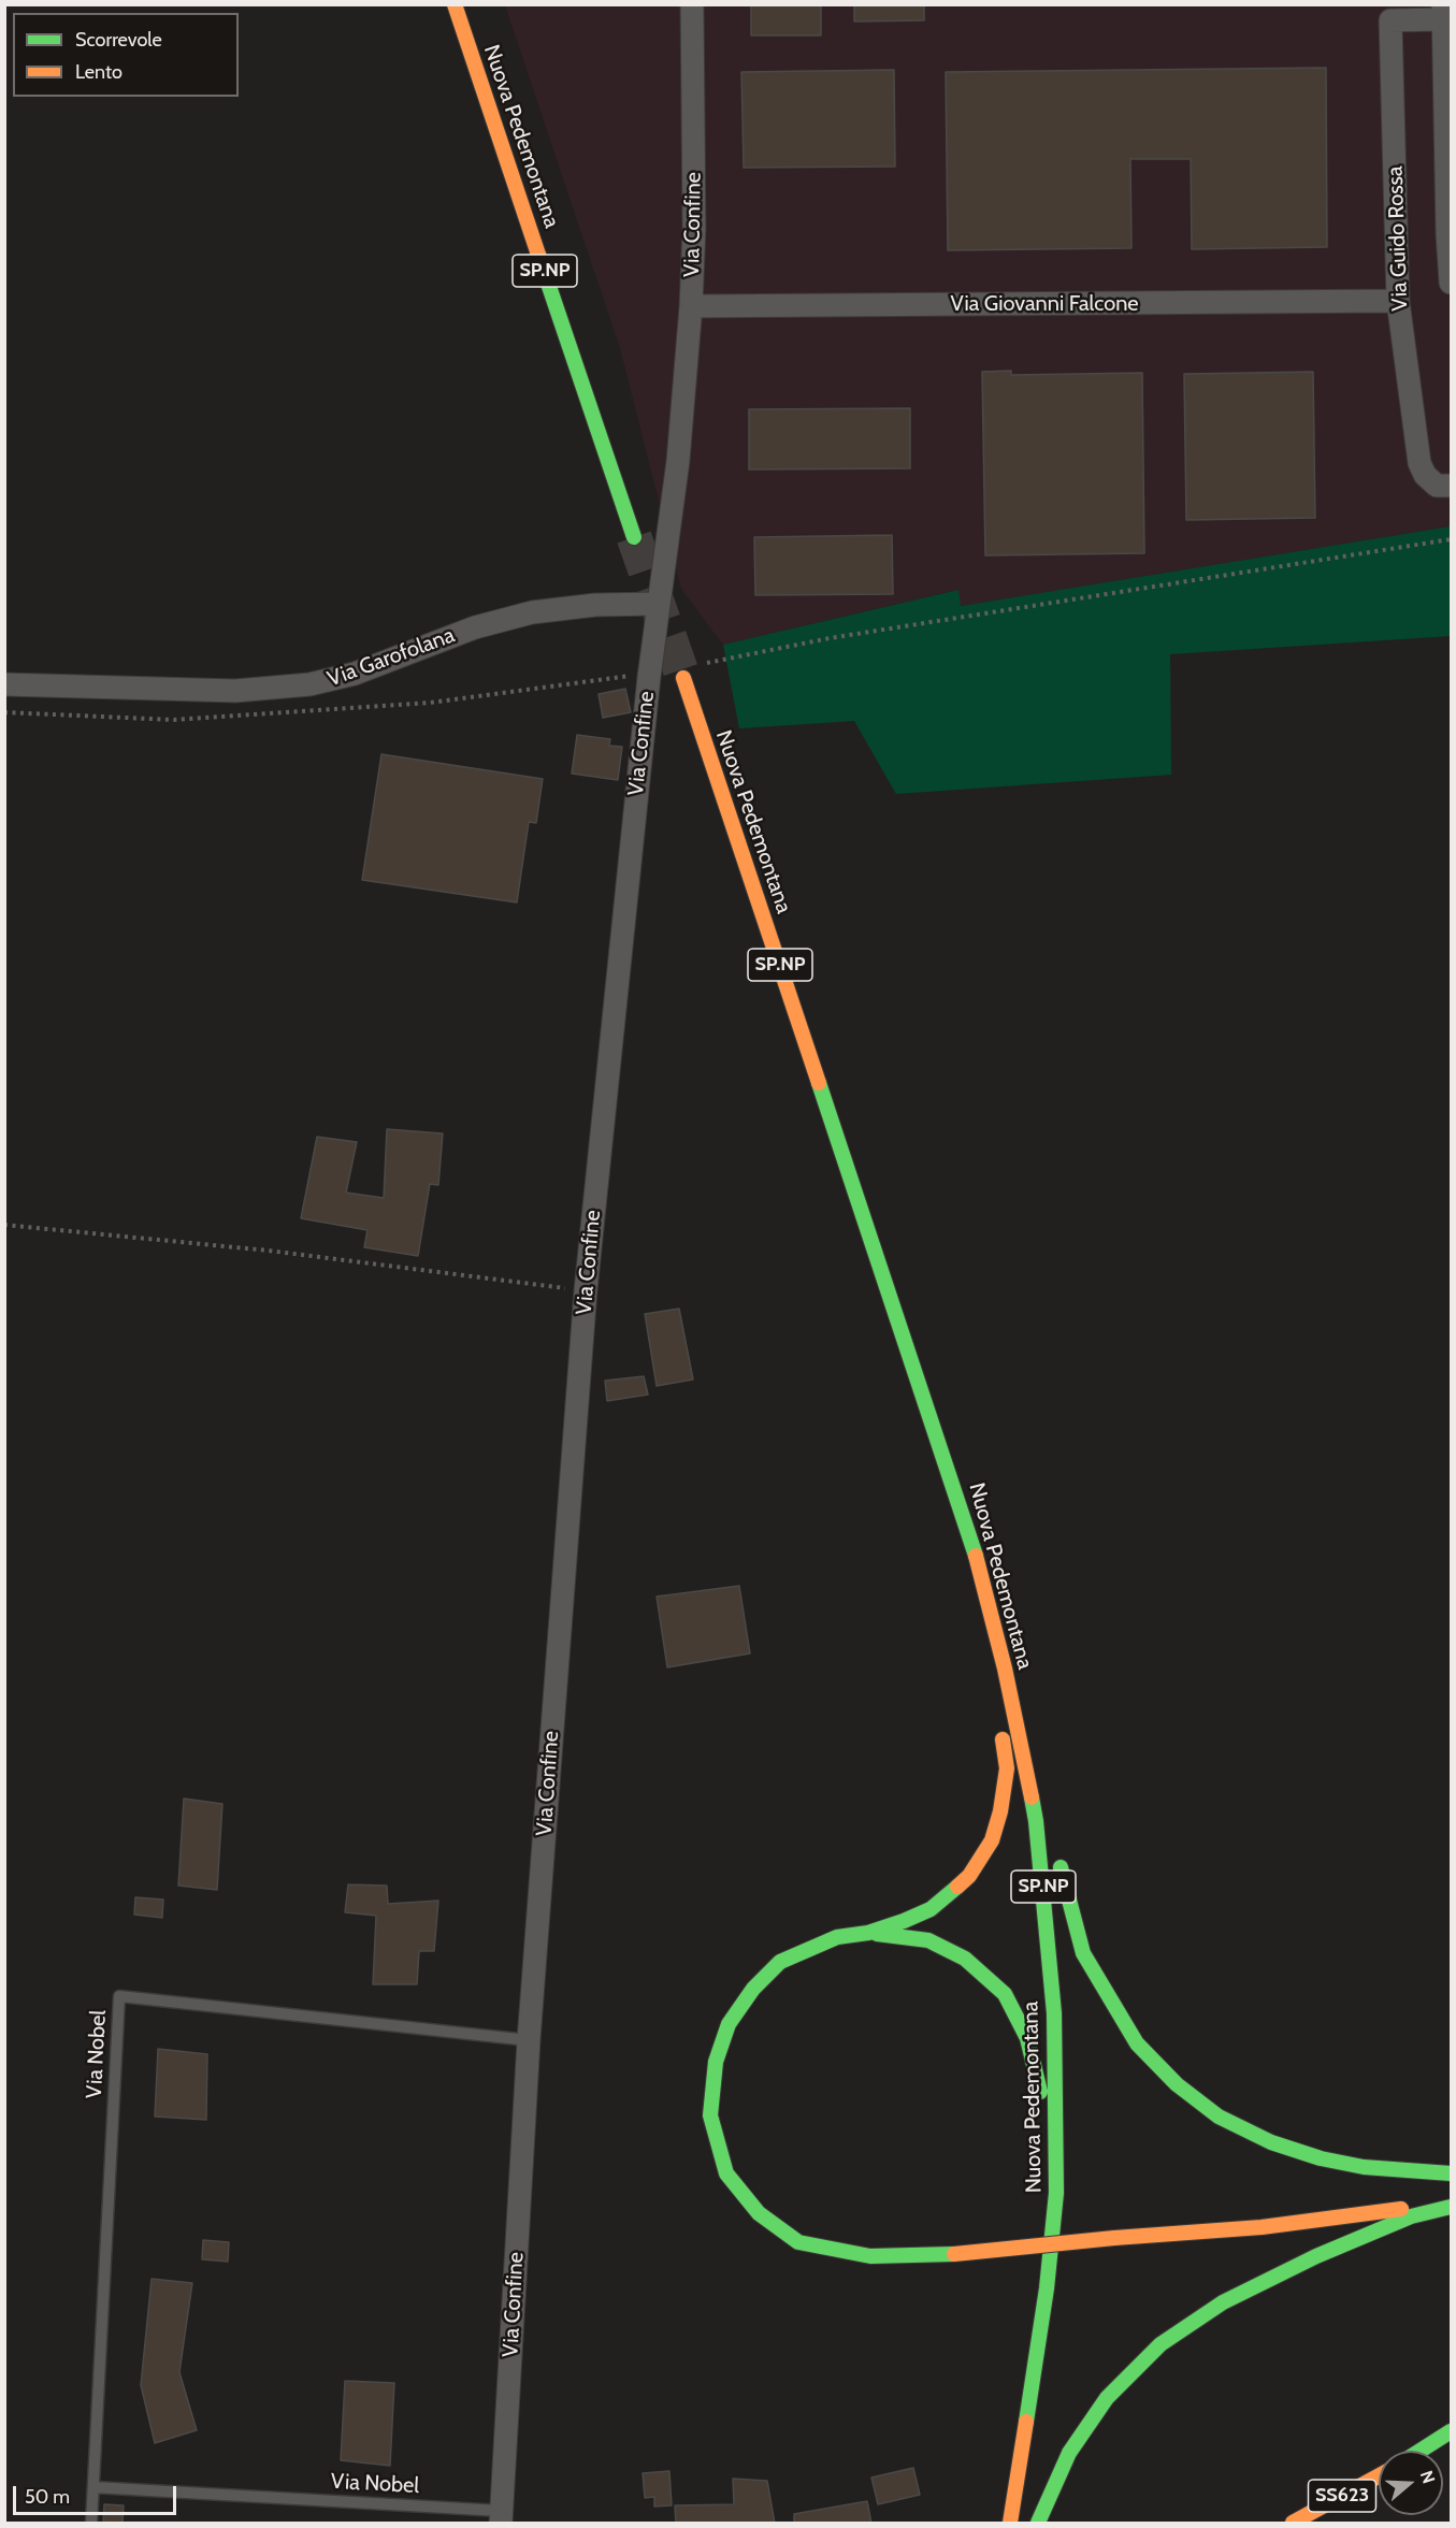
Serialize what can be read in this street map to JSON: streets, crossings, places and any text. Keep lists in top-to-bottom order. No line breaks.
{"streets":{"main road":["Nuova Pedemontana","SP.NP","SS623"],"street":["Via Confine","Via Guido Rossa","Via Giovanni Falcone","Via Garofolana"],"lane":["Via Nobel"]},"crossings":[["Via Confine","Via Giovanni Falcone"],["Via Confine","Via Garofolana"],["Via Confine","Via Nobel"],["Via Guido Rossa","Via Giovanni Falcone"]],"legend":["Scorrevole","Lento"],"scale_bar":"50 m","north":"right"}
